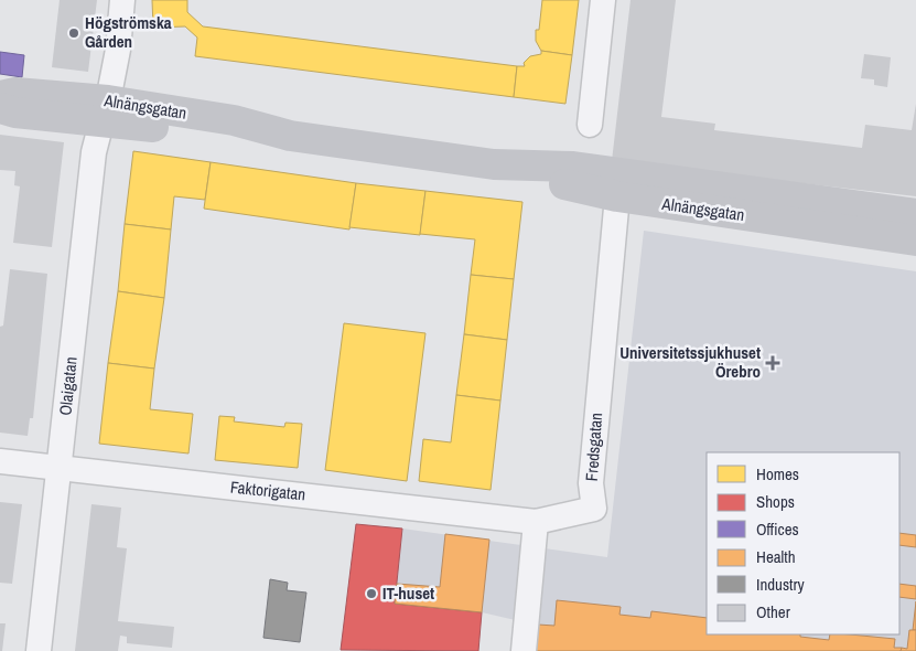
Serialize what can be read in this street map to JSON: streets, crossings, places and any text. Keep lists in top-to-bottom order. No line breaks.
{"streets":{"main road":["Alnängsgatan"],"street":["Olaigatan","Fredsgatan","Faktorigatan"]},"crossings":[["Alnängsgatan","Olaigatan"],["Alnängsgatan","Fredsgatan"],["Olaigatan","Faktorigatan"],["Fredsgatan","Faktorigatan"]],"places":{"other":["Högströmska Gården","IT-huset"],"health":["Universitetssjukhuset Örebro"]},"legend":["Homes","Shops","Offices","Health","Industry","Other"]}
